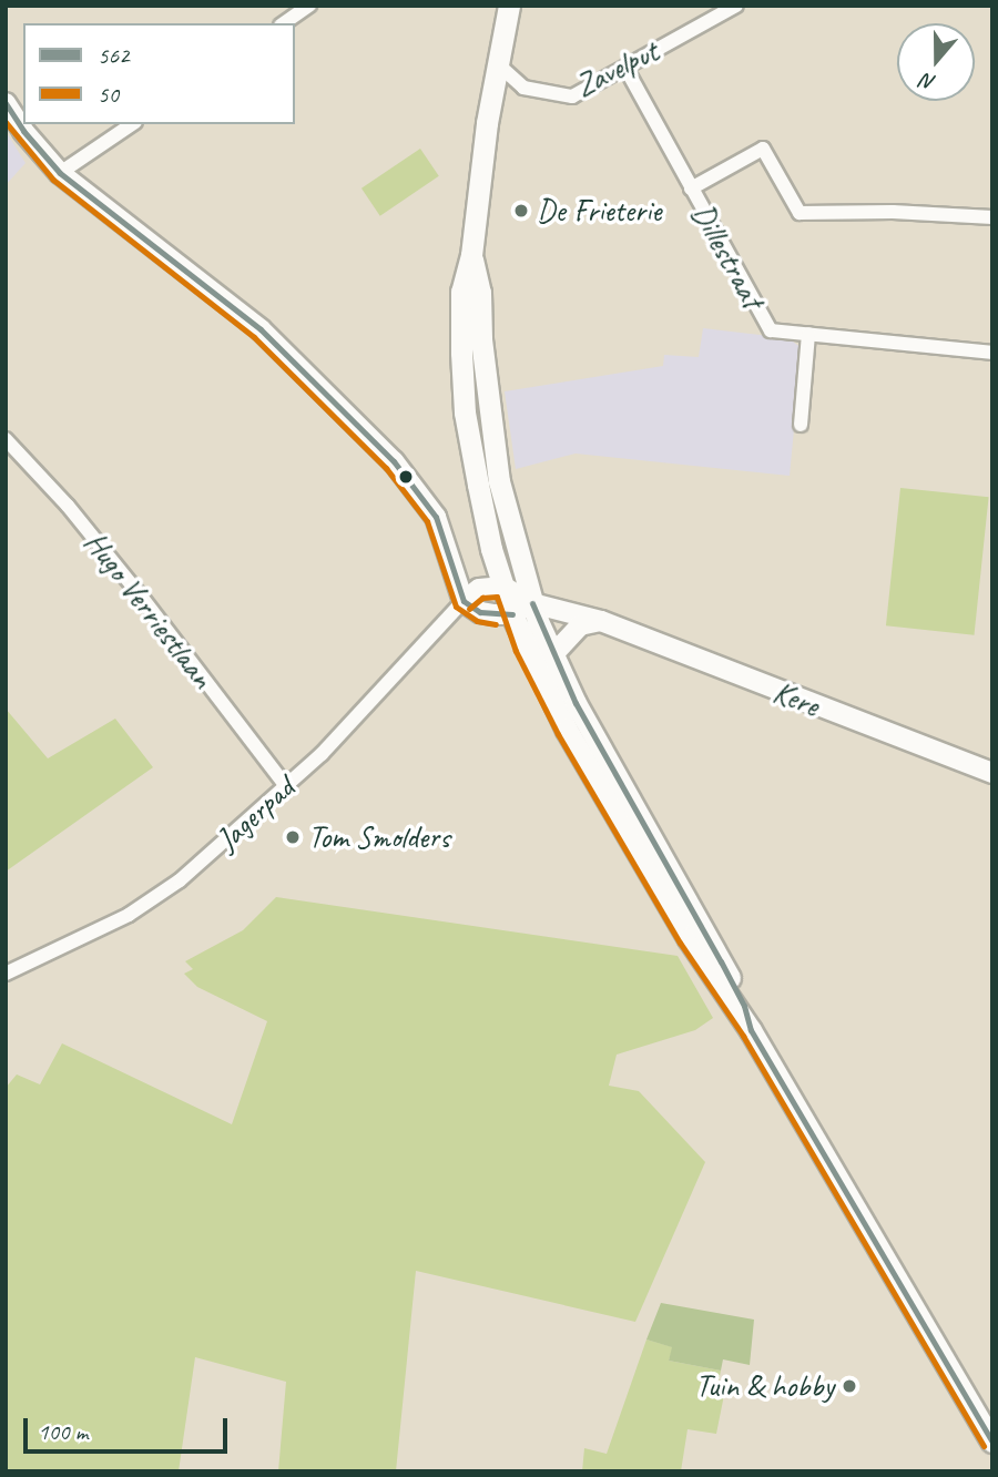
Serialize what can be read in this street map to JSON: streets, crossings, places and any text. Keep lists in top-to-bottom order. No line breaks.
{"streets":{"street":["Zavelput","Dillestraat","Hugo Verriestlaan","Kere","Jagerpad"]},"crossings":[["Zavelput","Dillestraat"],["Hugo Verriestlaan","Jagerpad"]],"places":["De Frieterie","Tom Smolders","Tuin & hobby"],"lines":["transit line 562","transit line 50"],"legend":["562","50"],"scale_bar":"100 m","north":"bottom"}
